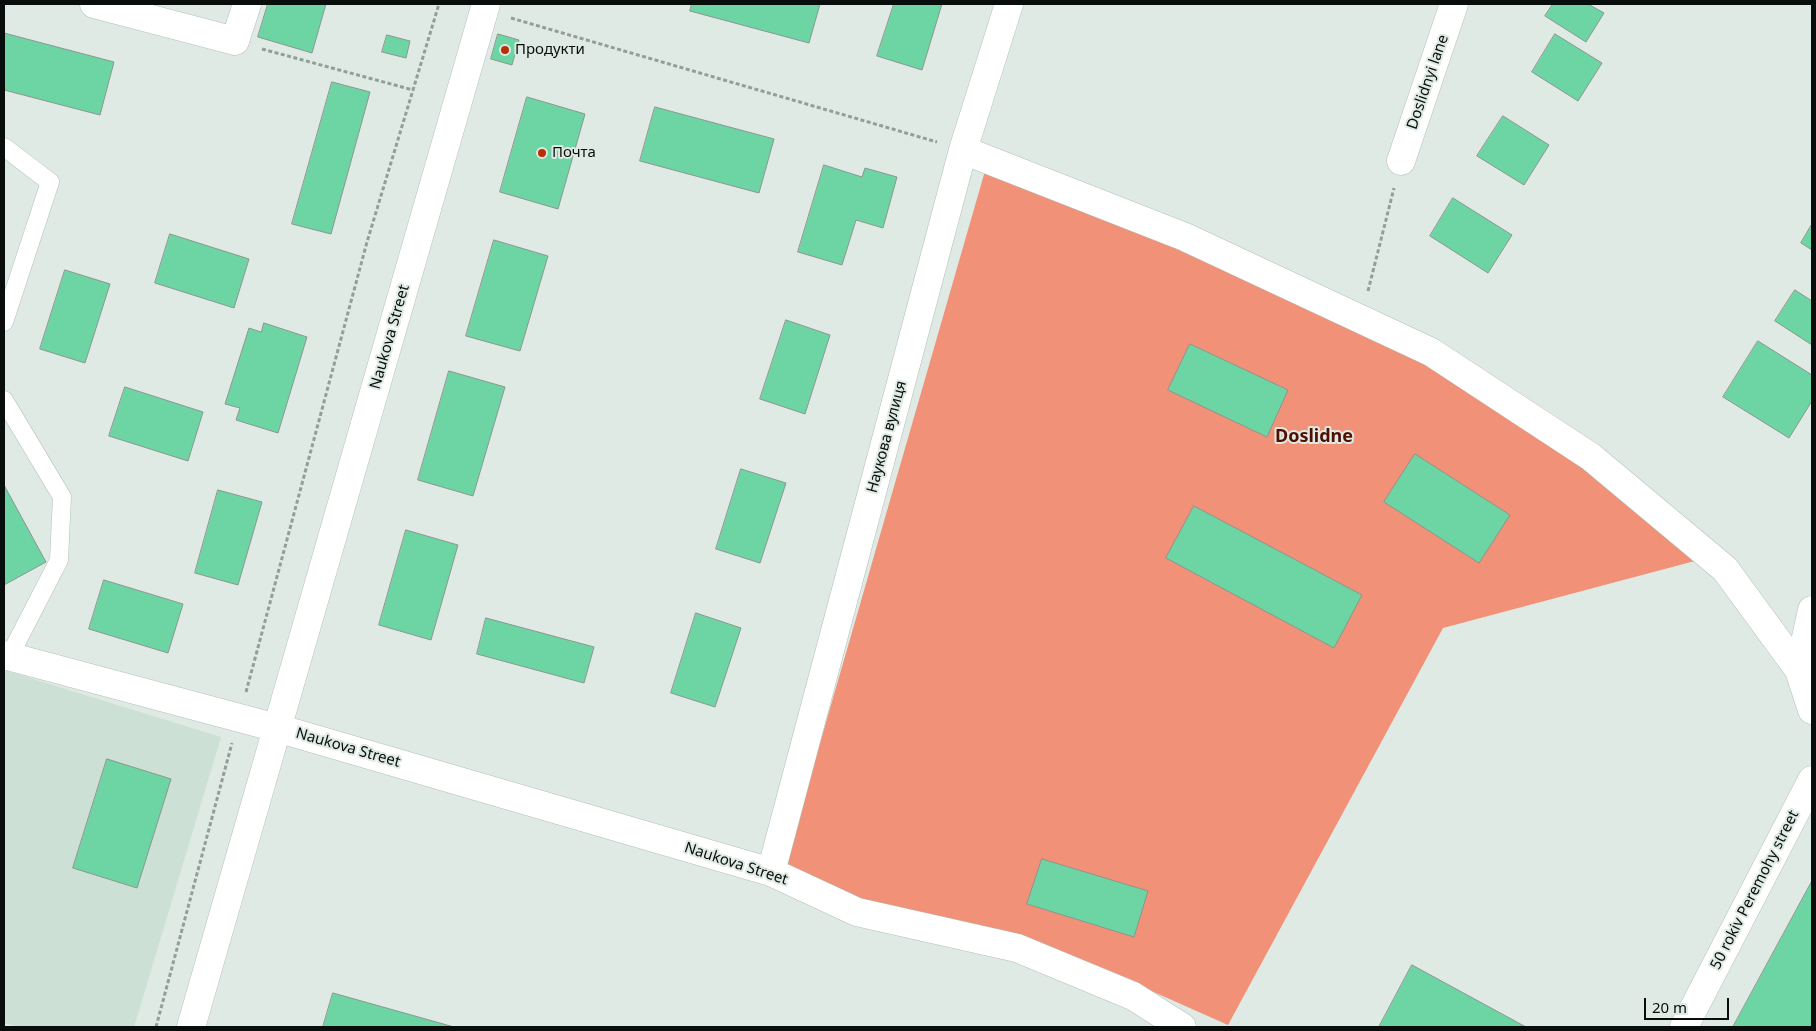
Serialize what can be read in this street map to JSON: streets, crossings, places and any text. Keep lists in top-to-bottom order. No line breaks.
{"streets":{"street":["Doslidnyi lane","Naukova Street","Наукова вулиця","50 rokiv Peremohy street"]},"crossings":[["Naukova Street","Наукова вулиця"]],"districts":["Doslidne"],"places":["Продукти","Почта"],"scale_bar":"20 m"}
